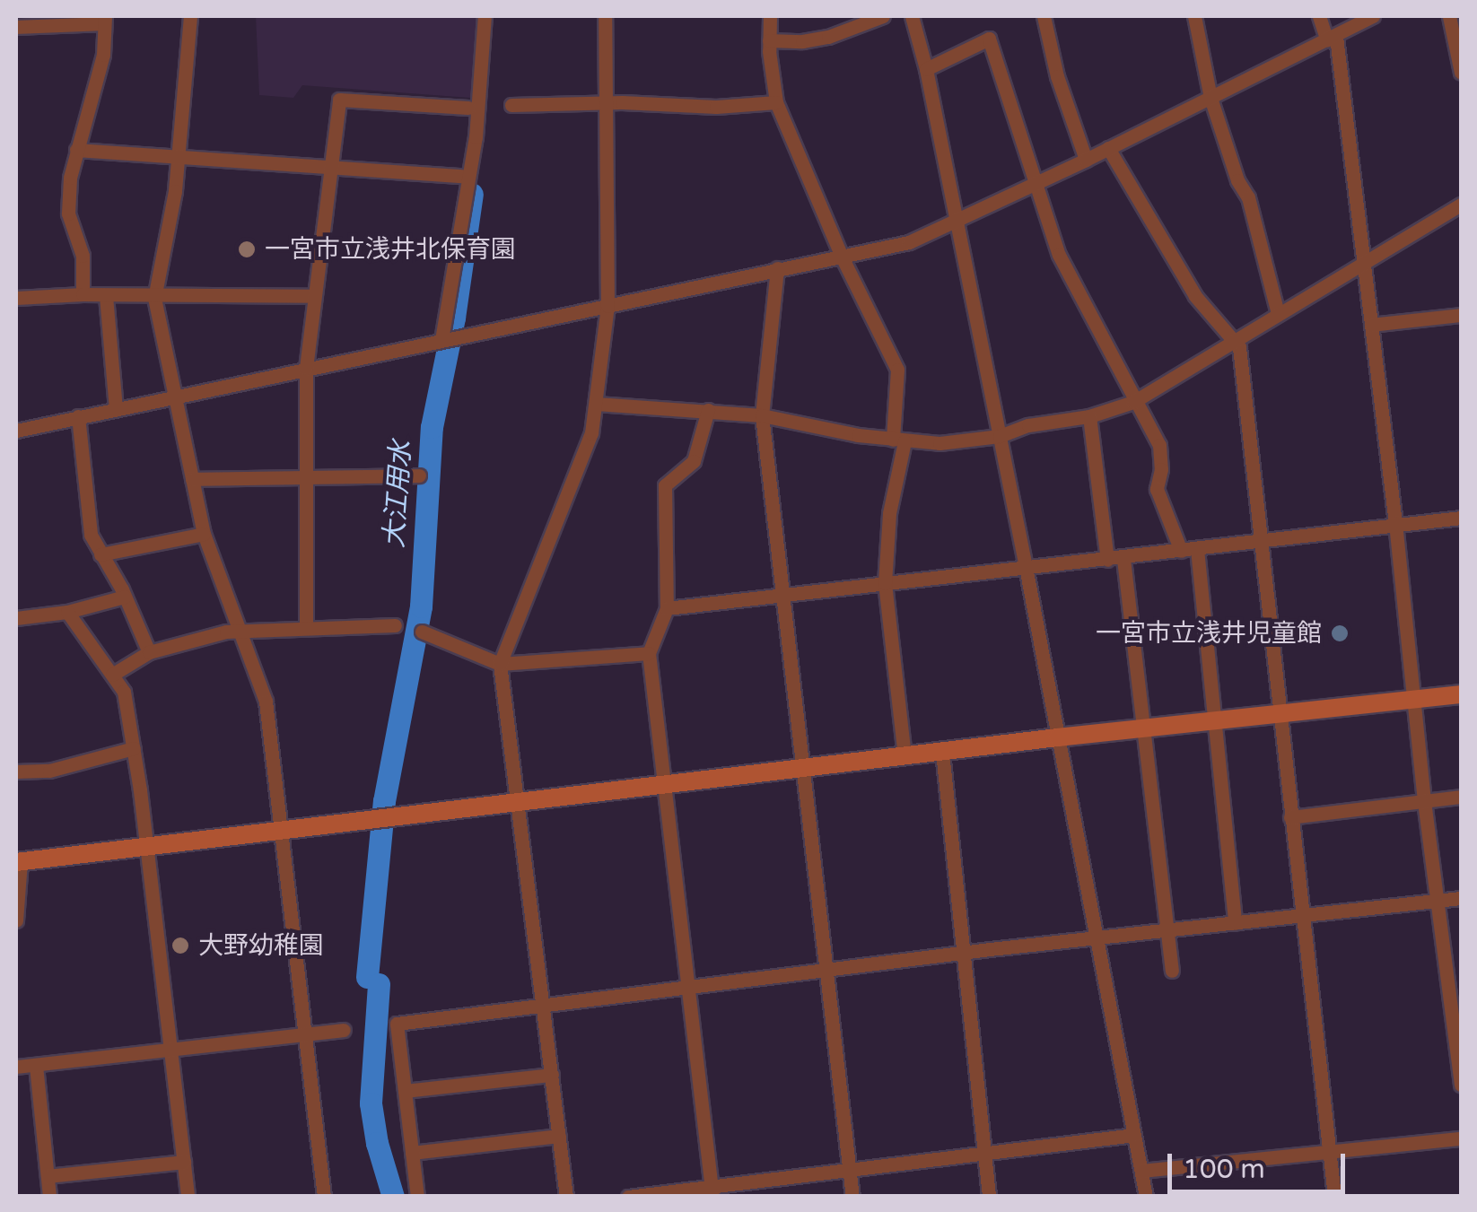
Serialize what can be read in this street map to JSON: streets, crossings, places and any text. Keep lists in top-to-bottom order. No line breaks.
{"water":["大江用水"],"places":["一宮市立浅井北保育園","一宮市立浅井児童館","大野幼稚園"],"scale_bar":"100 m"}
